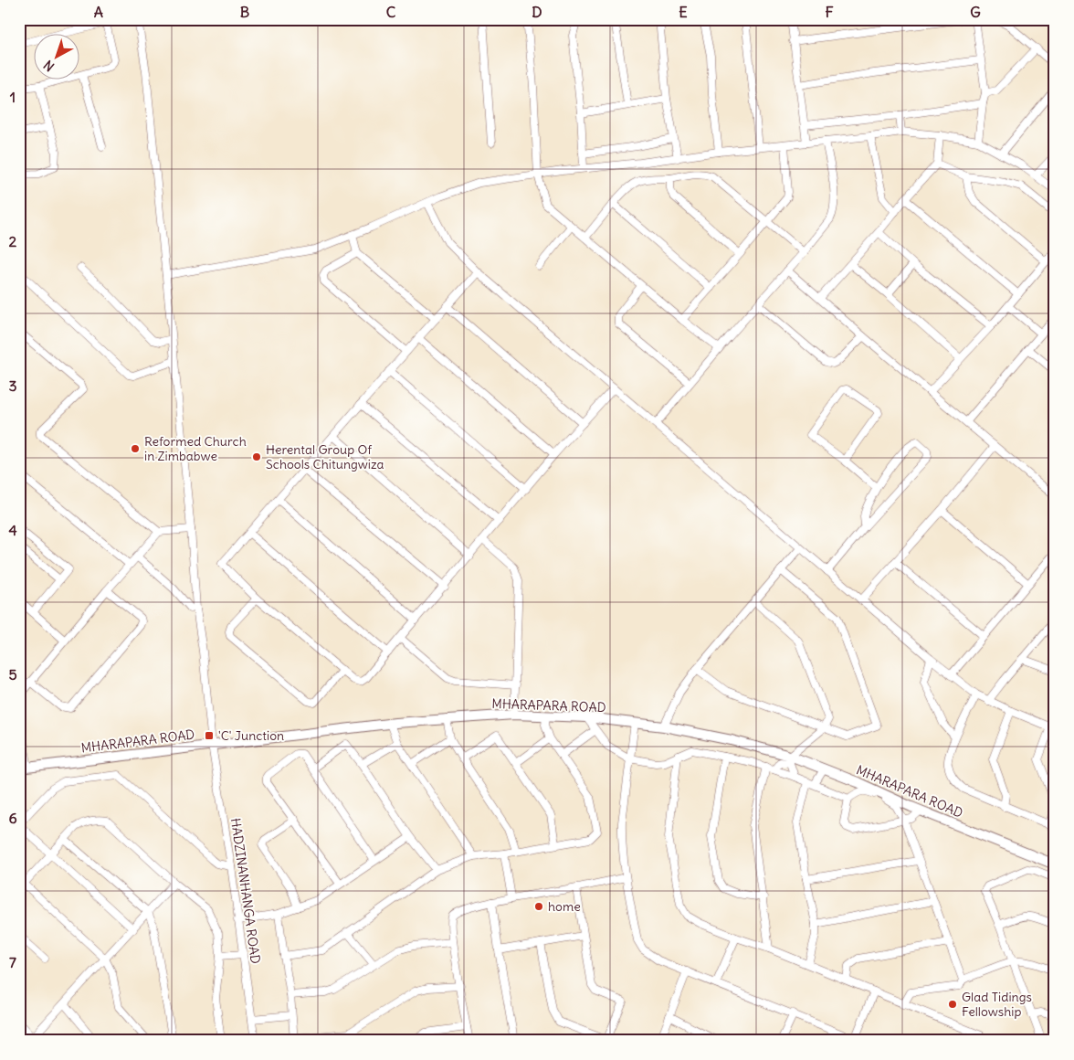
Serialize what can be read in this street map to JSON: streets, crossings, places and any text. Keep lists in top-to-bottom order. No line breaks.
{"streets":{"main road":["MHARAPARA ROAD"],"street":["HADZINANHANGA ROAD"]},"crossings":[["MHARAPARA ROAD","HADZINANHANGA ROAD"]],"places":{"other":["Reformed Church in Zimbabwe","Herental Group Of Schools Chitungwiza","home","Glad Tidings Fellowship"],"transit":["'C' Junction"]},"north":"bottom left","grid":{"columns":["A","B","C","D","E","F","G"],"rows":["1","2","3","4","5","6","7"]}}
